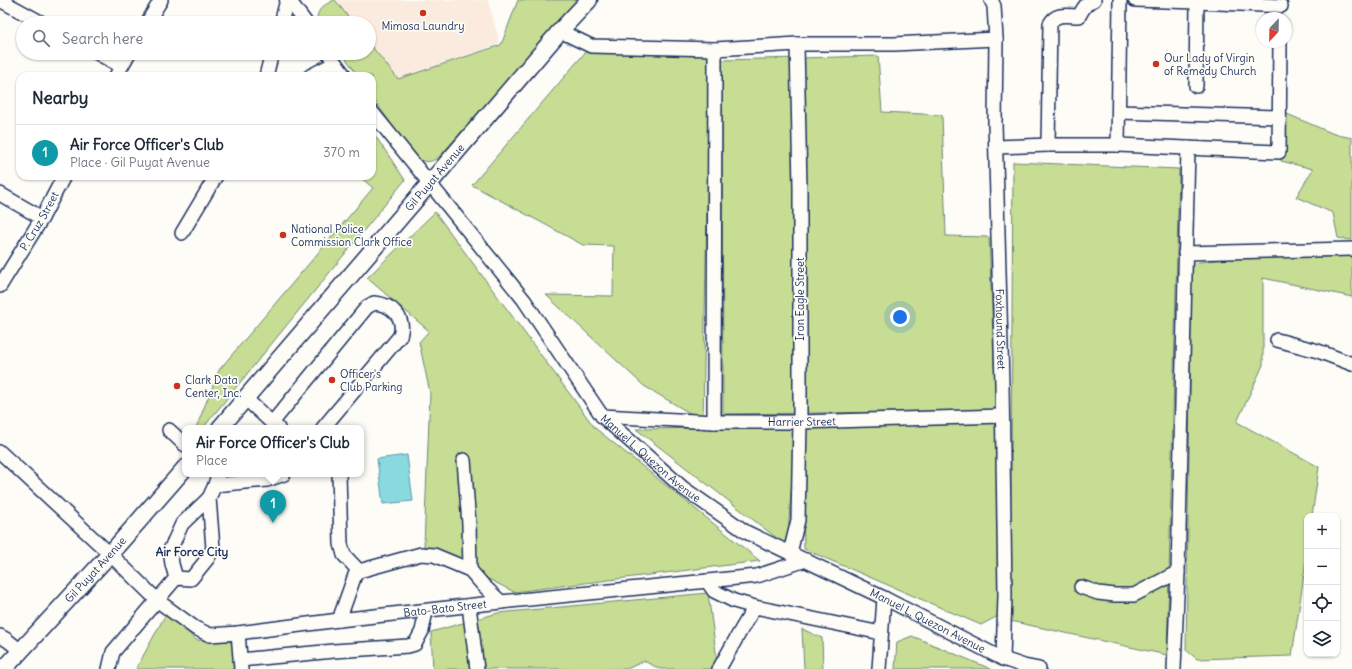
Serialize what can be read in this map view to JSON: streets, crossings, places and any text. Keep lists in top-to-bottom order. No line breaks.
{"streets":{"main road":["Gil Puyat Avenue"],"street":["P. Cruz Street","Iron Eagle Street","Foxhound Street","Harrier Street","Manuel L. Quezon Avenue","Bato-Bato Street"]},"crossings":[["Gil Puyat Avenue","Manuel L. Quezon Avenue"],["Gil Puyat Avenue","Bato-Bato Street"],["Iron Eagle Street","Harrier Street"],["Iron Eagle Street","Manuel L. Quezon Avenue"],["Foxhound Street","Harrier Street"],["Foxhound Street","Manuel L. Quezon Avenue"],["Harrier Street","Manuel L. Quezon Avenue"],["Manuel L. Quezon Avenue","Bato-Bato Street"]],"districts":["Air Force City"],"places":["Mimosa Laundry","Our Lady of Virgin of Remedy Church","National Police Commission Clark Office","Officer's Club Parking","Clark Data Center, Inc."],"north":"bottom","page":{"search":"Search here","heading":"Nearby","list":[{"mark":"1","name":"Air Force Officer's Club","note":"Place · Gil Puyat Avenue","value":"370 m"}],"popup":["Air Force Officer's Club","Place"],"pins":"1","map_buttons":["+","−"]}}
